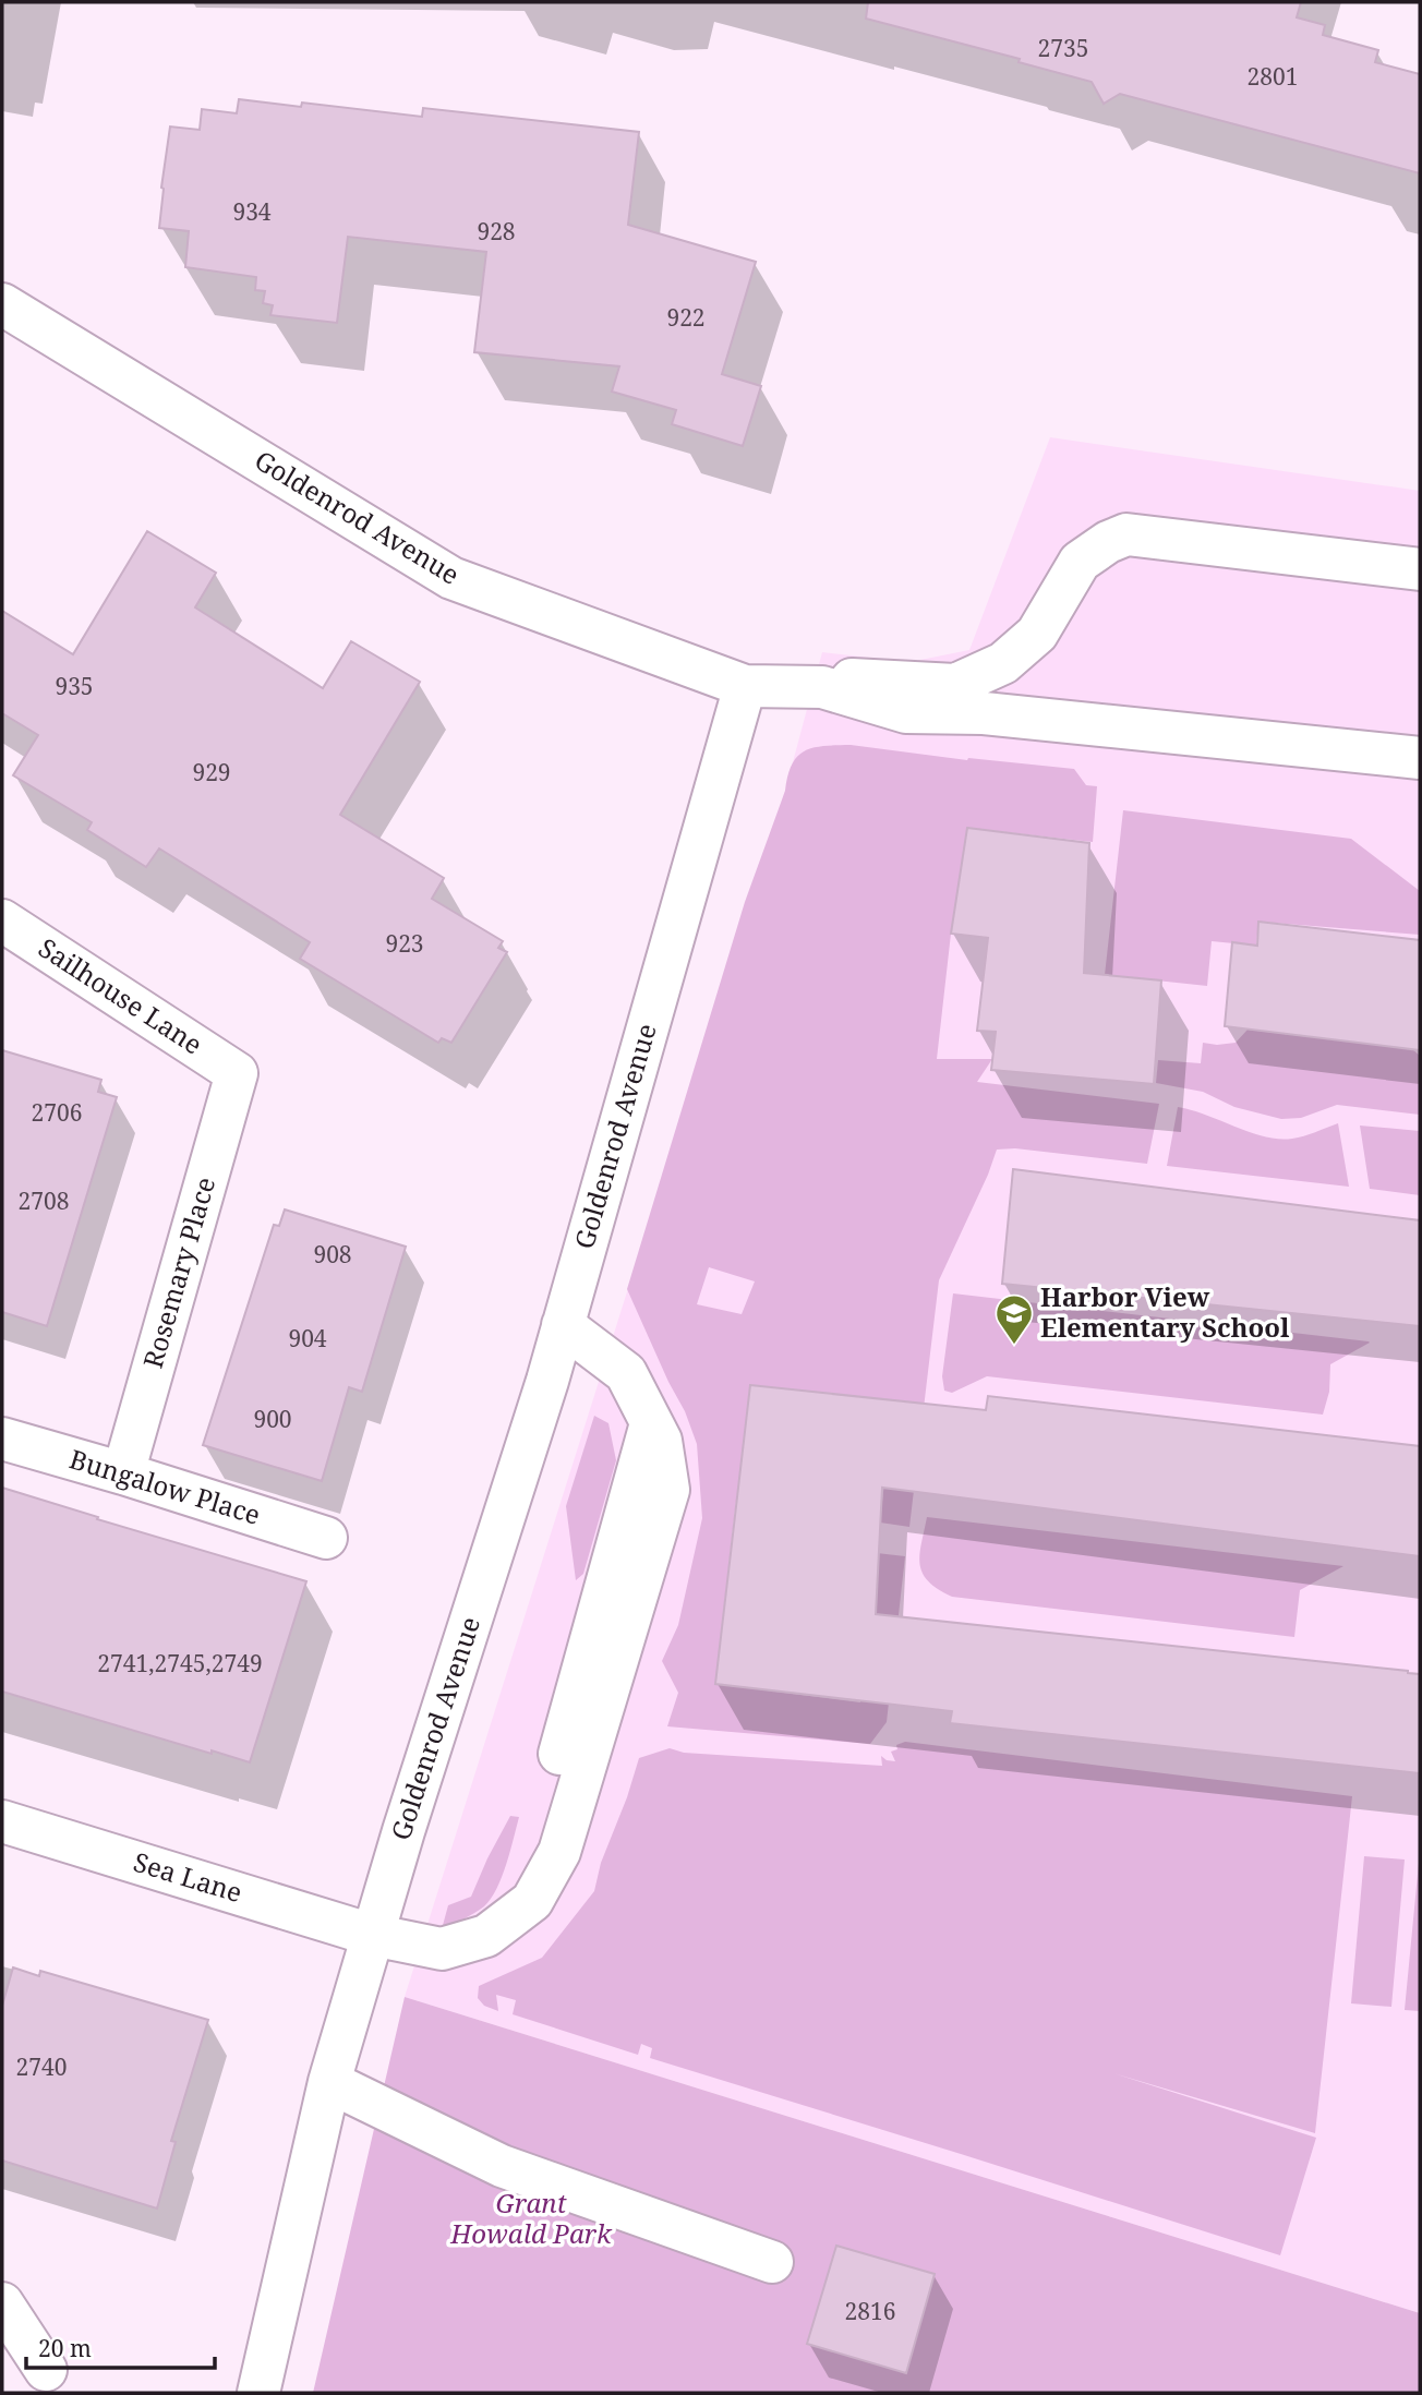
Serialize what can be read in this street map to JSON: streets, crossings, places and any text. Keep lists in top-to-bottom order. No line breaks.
{"streets":{"street":["Goldenrod Avenue","Sailhouse Lane","Rosemary Place","Bungalow Place","Sea Lane"]},"crossings":[["Goldenrod Avenue","Sea Lane"],["Sailhouse Lane","Rosemary Place"],["Rosemary Place","Bungalow Place"]],"parks":["Grant Howald Park"],"places":{"school or university":["Harbor View Elementary School"]},"house_numbers":["2735","2801","934","928","922","935","929","923","2706","2708","908","904","900","2741,2745,2749","2740","2816"],"scale_bar":"20 m"}
